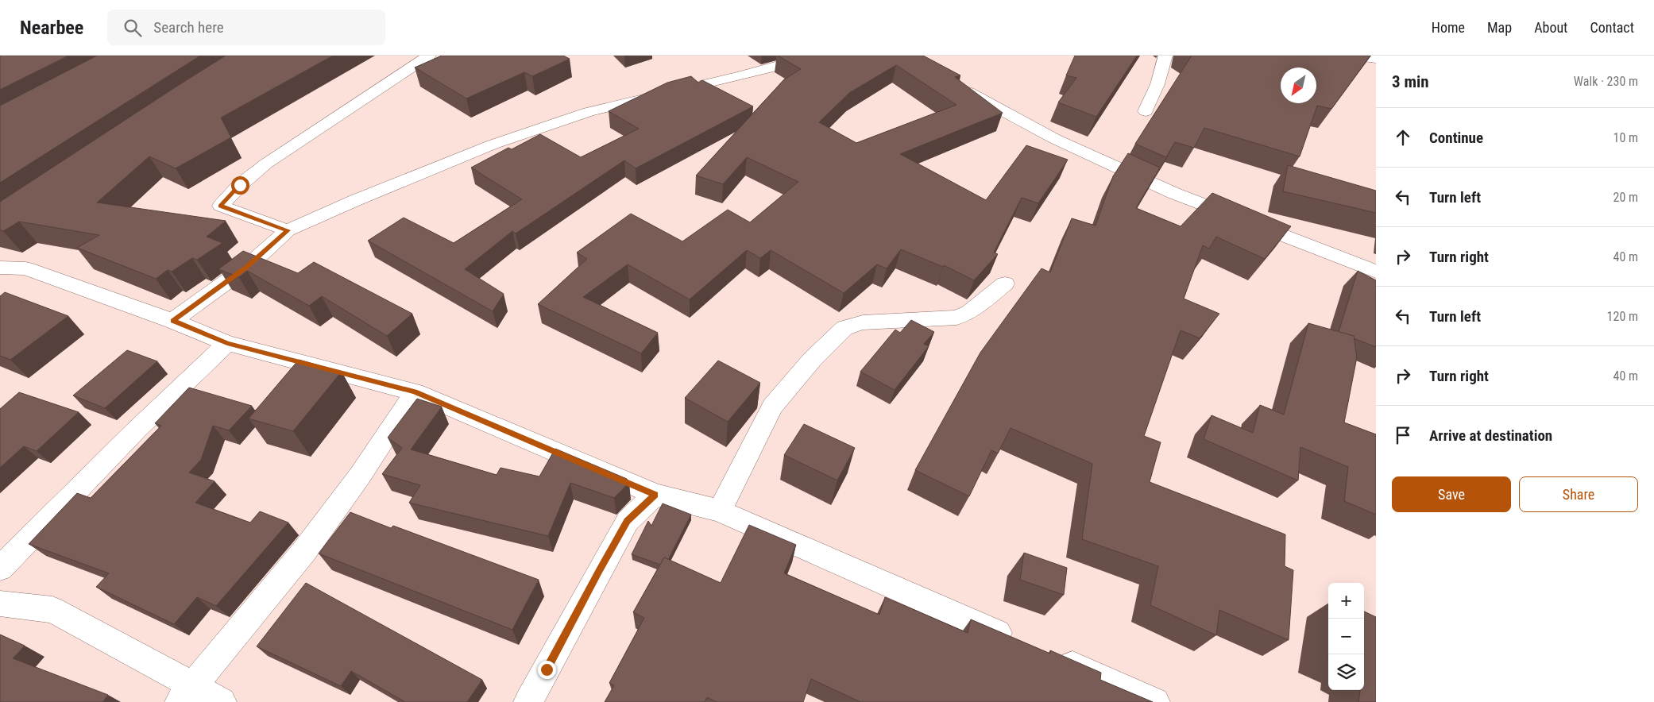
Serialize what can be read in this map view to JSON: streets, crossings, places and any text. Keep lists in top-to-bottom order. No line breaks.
{"north":"bottom left","page":{"header":"Nearbee","search":"Search here","nav":["Home","Map","About","Contact"],"heading":["3 min","Walk · 230 m"],"list":[["Continue","10 m"],["Turn left","20 m"],["Turn right","40 m"],["Turn left","120 m"],["Turn right","40 m"],"Arrive at destination"],"buttons":["Save","Share"],"map_buttons":["+","−"]}}
